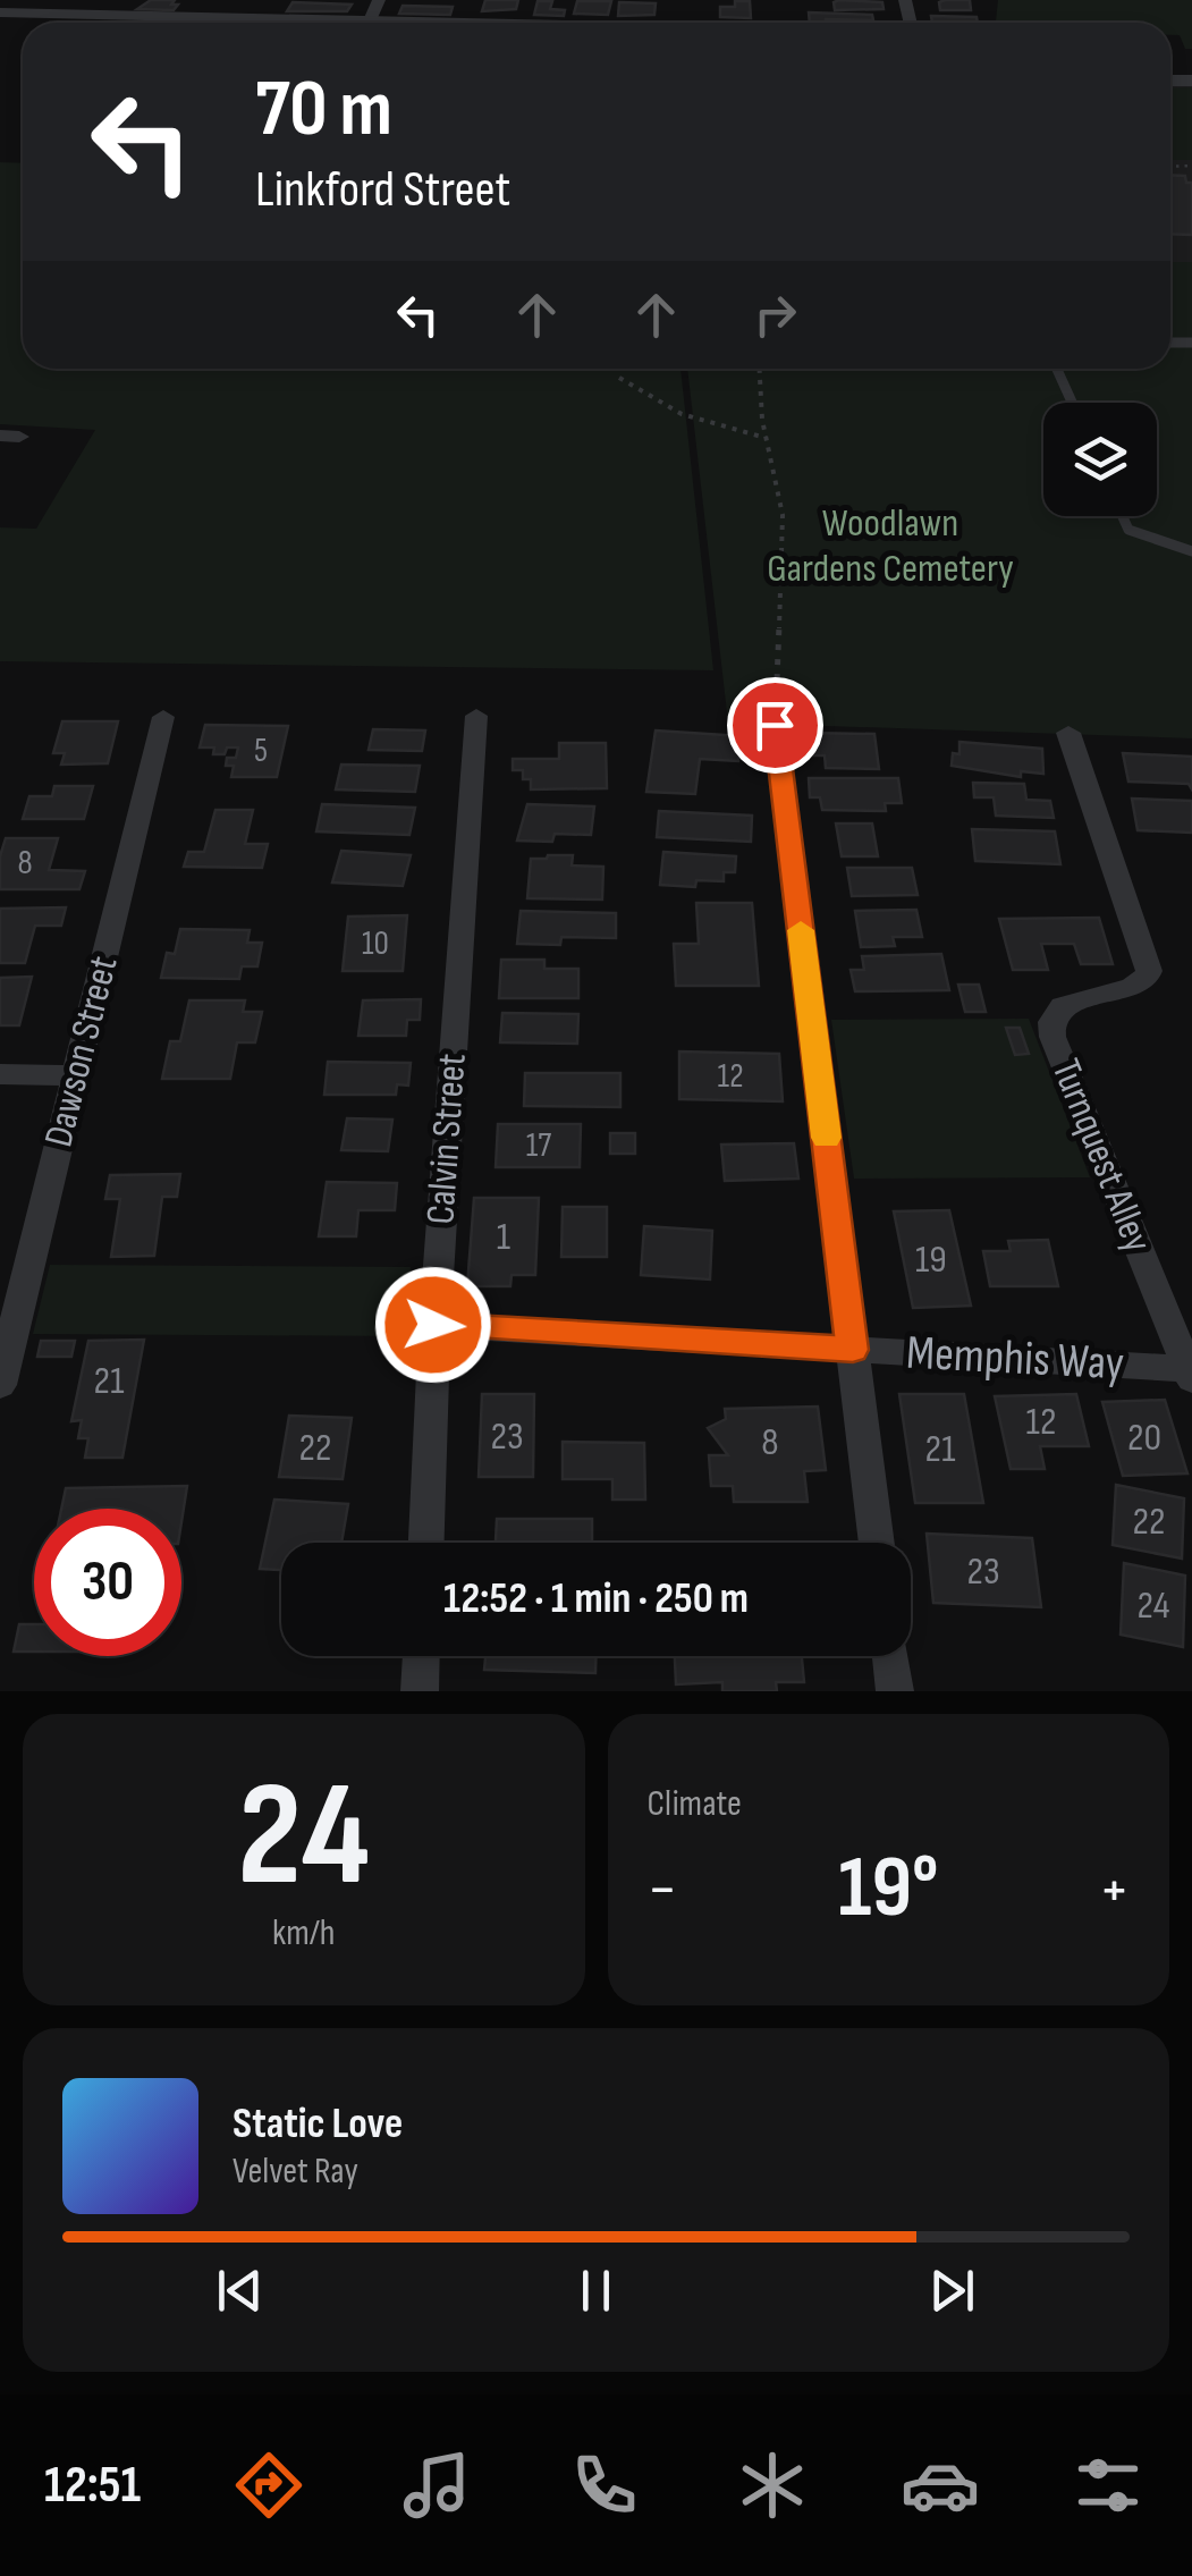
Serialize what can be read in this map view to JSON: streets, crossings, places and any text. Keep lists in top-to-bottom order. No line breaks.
{"streets":{"street":["Dawson Street","Calvin Street","Turnquest Alley","Memphis Way"]},"crossings":[["Calvin Street","Memphis Way"],["Turnquest Alley","Memphis Way"]],"parks":["Woodlawn Gardens Cemetery"],"house_numbers":["5","8","10","12","17","1","19","21","12","23","20","8","22","21","22","23","24"],"page":{"turn":["70 m","Linkford Street"],"limit":"30","trip":"12:52 · 1 min · 250 m","tile":[["24","km/h"],"Climate"],"heat":["−","19°","+"],"song":["Static Love","Velvet Ray"],"tabs":"12:51"}}
